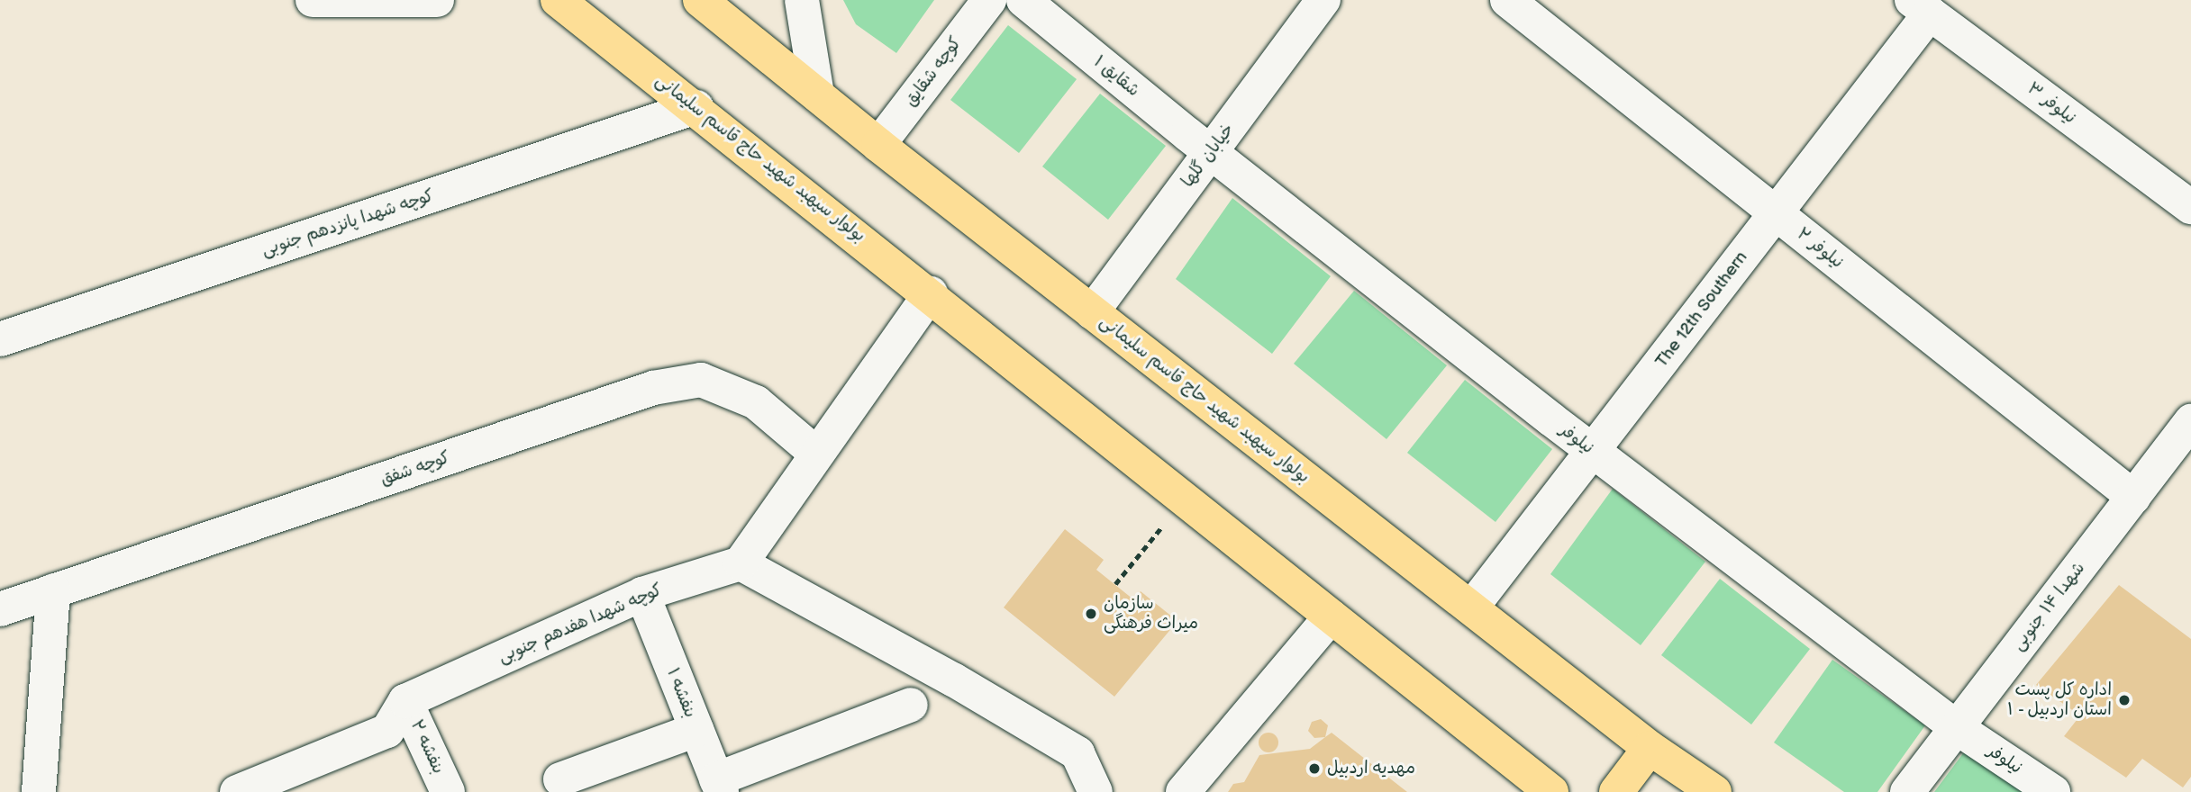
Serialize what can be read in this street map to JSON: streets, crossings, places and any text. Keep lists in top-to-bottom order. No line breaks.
{"streets":{"main road":["بولوار سپهبد شهید حاج قاسم سلیمانی"],"street":["کوچه شقایق","شقایق ۱","نیلوفر ۳","خیابان گلها","کوچه شهدا پانزدهم جنوبی","نیلوفر ۲","The 12th Southern","نیلوفر","کوچه شفق","شهدا ۱۴ جنوبی","کوچه شهدا هفدهم جنوبی","بنفشه ۱","بنفشه ۲"]},"crossings":[["کوچه شقایق","بولوار سپهبد شهید حاج قاسم سلیمانی"],["شقایق ۱","خیابان گلها"],["شقایق ۱","نیلوفر"],["نیلوفر ۳","The 12th Southern"],["خیابان گلها","بولوار سپهبد شهید حاج قاسم سلیمانی"],["خیابان گلها","نیلوفر"],["بولوار سپهبد شهید حاج قاسم سلیمانی","کوچه شهدا پانزدهم جنوبی"],["بولوار سپهبد شهید حاج قاسم سلیمانی","The 12th Southern"],["نیلوفر ۲","The 12th Southern"],["نیلوفر ۲","شهدا ۱۴ جنوبی"],["The 12th Southern","نیلوفر"],["نیلوفر","شهدا ۱۴ جنوبی"],["کوچه شهدا هفدهم جنوبی","بنفشه ۱"],["کوچه شهدا هفدهم جنوبی","بنفشه ۲"]],"places":["سازمان میراث فرهنگی","اداره کل پست استان اردبیل - ۱","مهدیه اردبیل"]}
